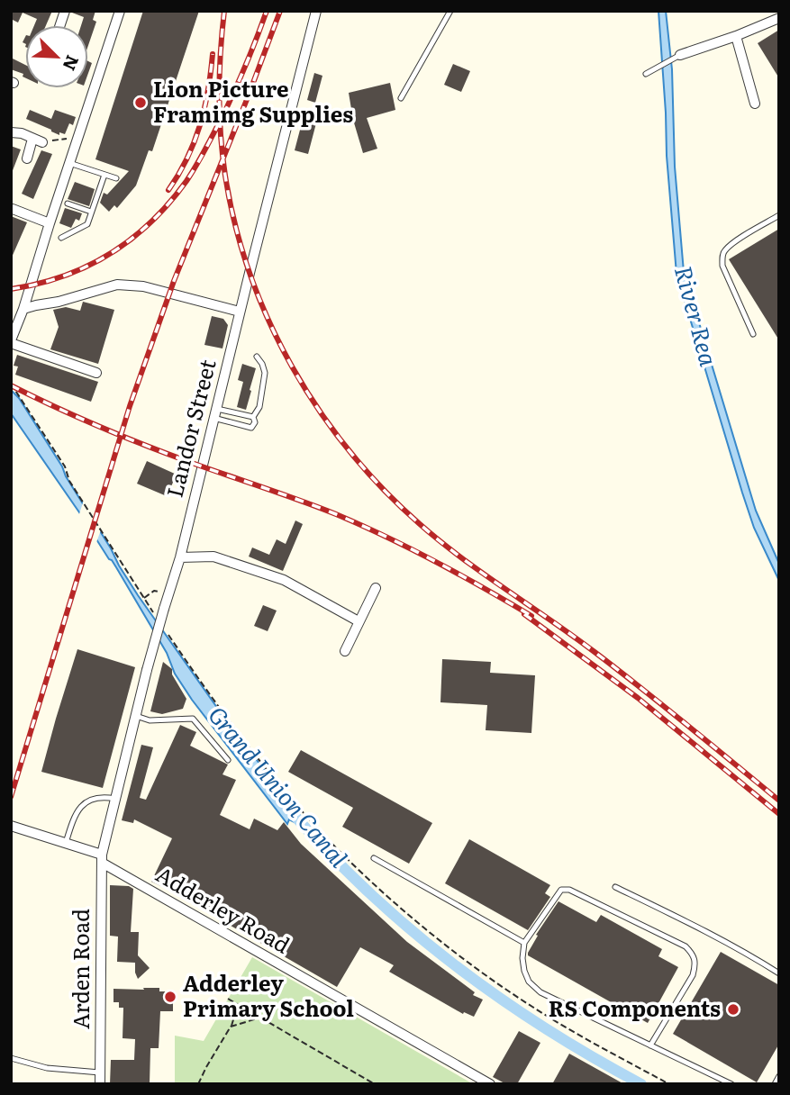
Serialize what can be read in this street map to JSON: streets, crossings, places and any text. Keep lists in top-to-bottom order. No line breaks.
{"streets":{"street":["Landor Street","Adderley Road","Arden Road"]},"crossings":[["Landor Street","Adderley Road"],["Landor Street","Arden Road"],["Adderley Road","Arden Road"]],"water":["River Rea","Grand Union Canal"],"places":["Lion Picture Framimg Supplies","Adderley Primary School","RS Components"],"north":"bottom right"}
